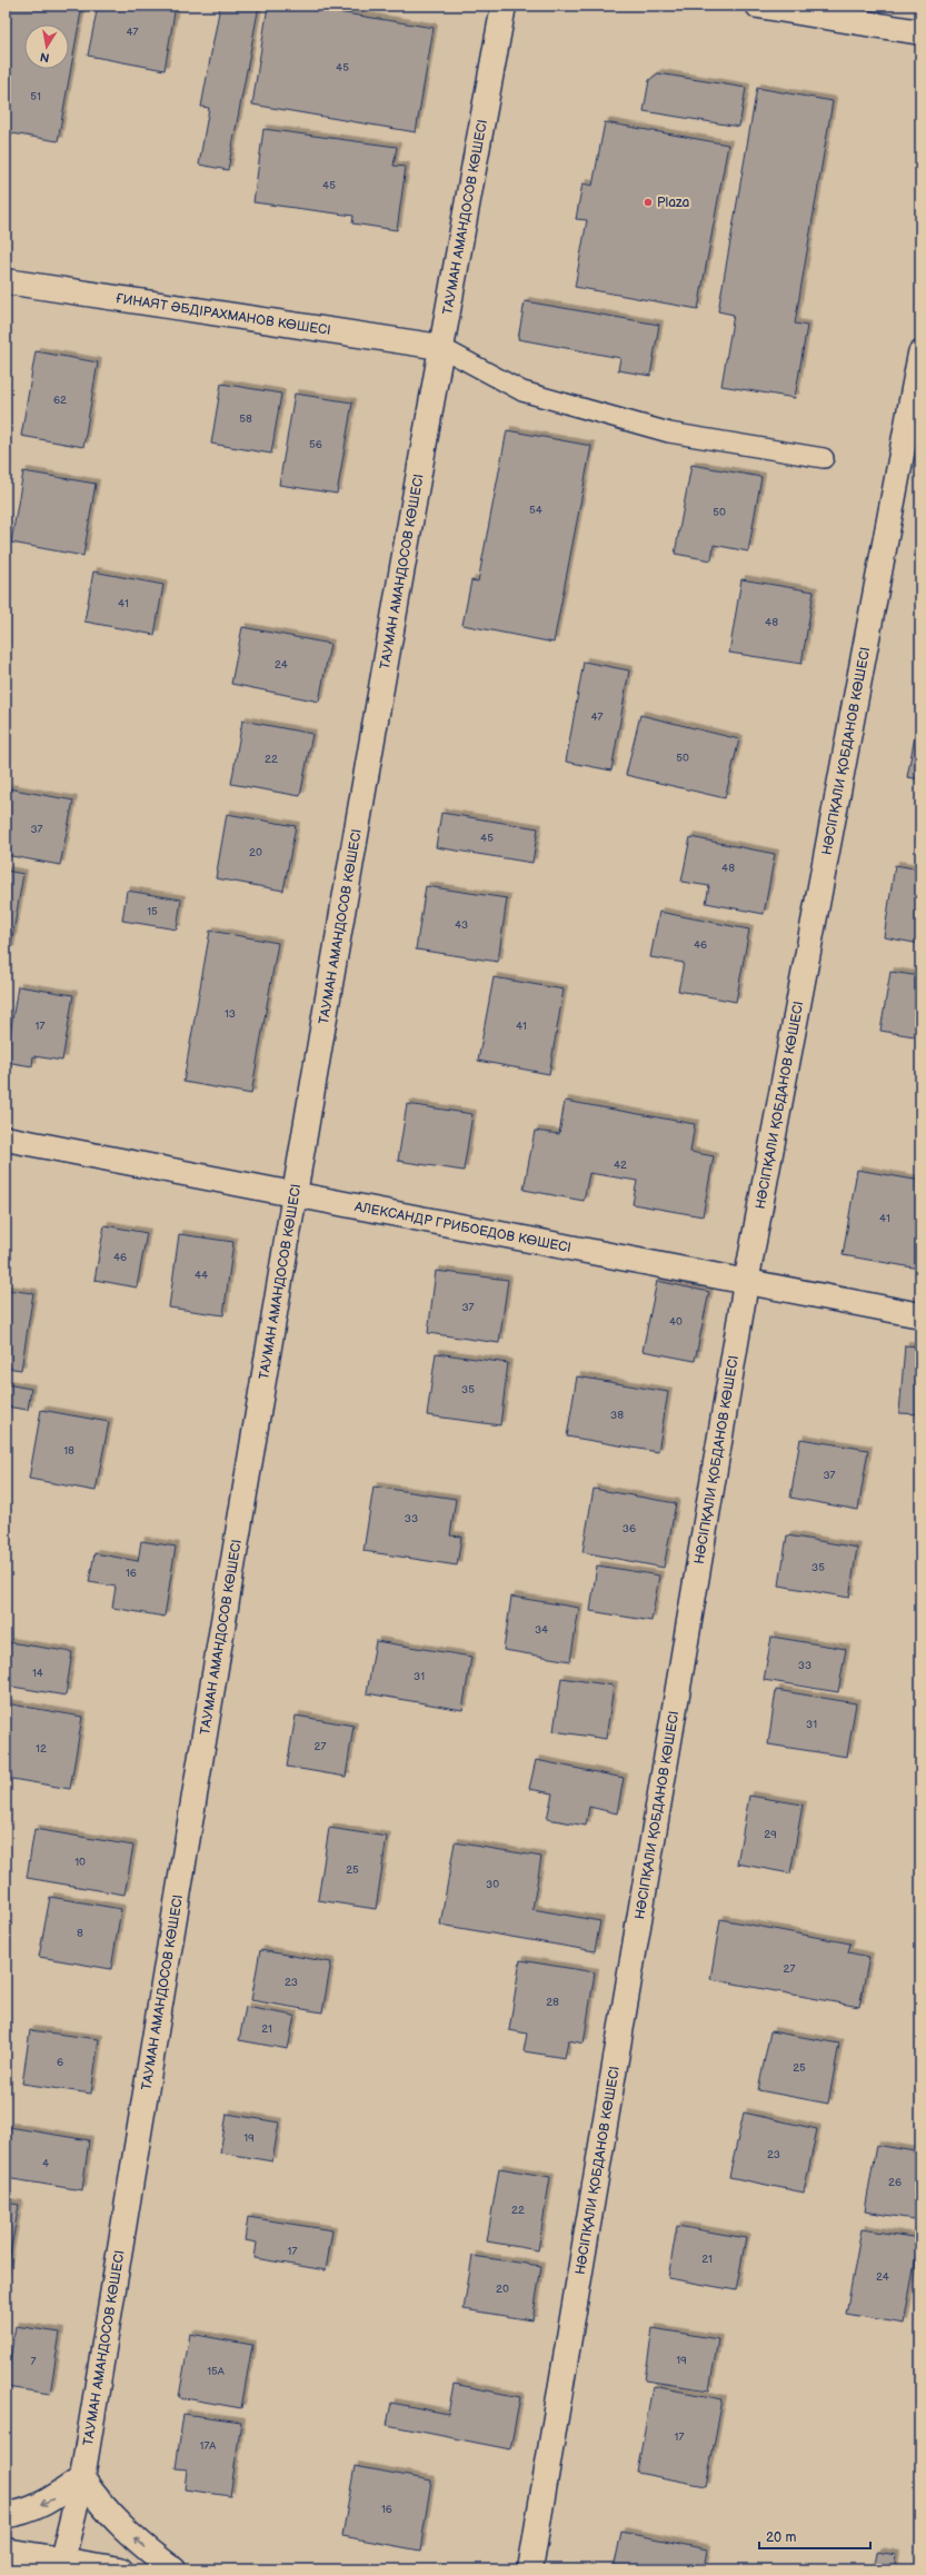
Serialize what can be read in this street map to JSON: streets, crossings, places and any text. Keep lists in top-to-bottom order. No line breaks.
{"streets":{"street":["ТАУМАН АМАНДОСОВ КӨШЕСІ","ҒИНАЯТ ӘБДІРАХМАНОВ КӨШЕСІ","НӘСІПҚАЛИ ҚОБДАНОВ КӨШЕСІ","АЛЕКСАНДР ГРИБОЕДОВ КӨШЕСІ"]},"crossings":[["ТАУМАН АМАНДОСОВ КӨШЕСІ","ҒИНАЯТ ӘБДІРАХМАНОВ КӨШЕСІ"],["ТАУМАН АМАНДОСОВ КӨШЕСІ","АЛЕКСАНДР ГРИБОЕДОВ КӨШЕСІ"],["НӘСІПҚАЛИ ҚОБДАНОВ КӨШЕСІ","АЛЕКСАНДР ГРИБОЕДОВ КӨШЕСІ"]],"places":["Plaza"],"house_numbers":["47","45","51","45","62","58","56","54","50","41","48","24","47","50","22","37","45","20","48","15","43","46","13","17","41","42","41","46","44","37","40","35","38","18","37","33","36","35","16","34","33","14","31","31","27","12","29","10","25","30","8","27","23","28","21","6","25","19","23","4","26","22","17","21","24","20","19","7","15А","17","17А","16"],"scale_bar":"20 m","north":"bottom"}
